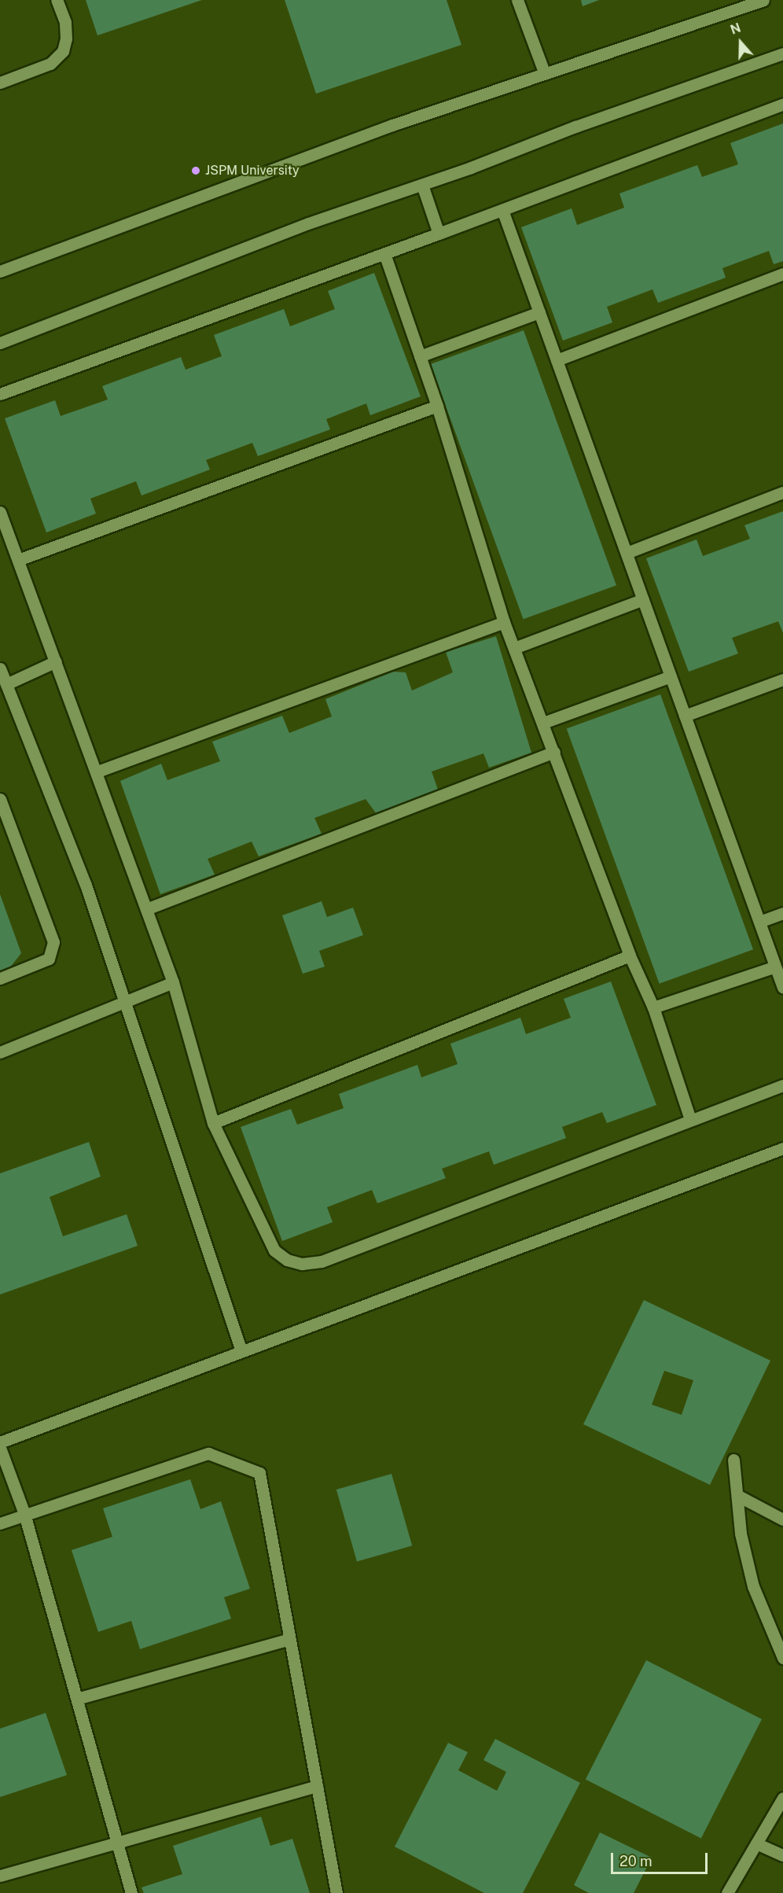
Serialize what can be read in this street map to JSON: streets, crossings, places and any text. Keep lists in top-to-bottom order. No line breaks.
{"places":["JSPM University"],"scale_bar":"20 m","north":"top"}
